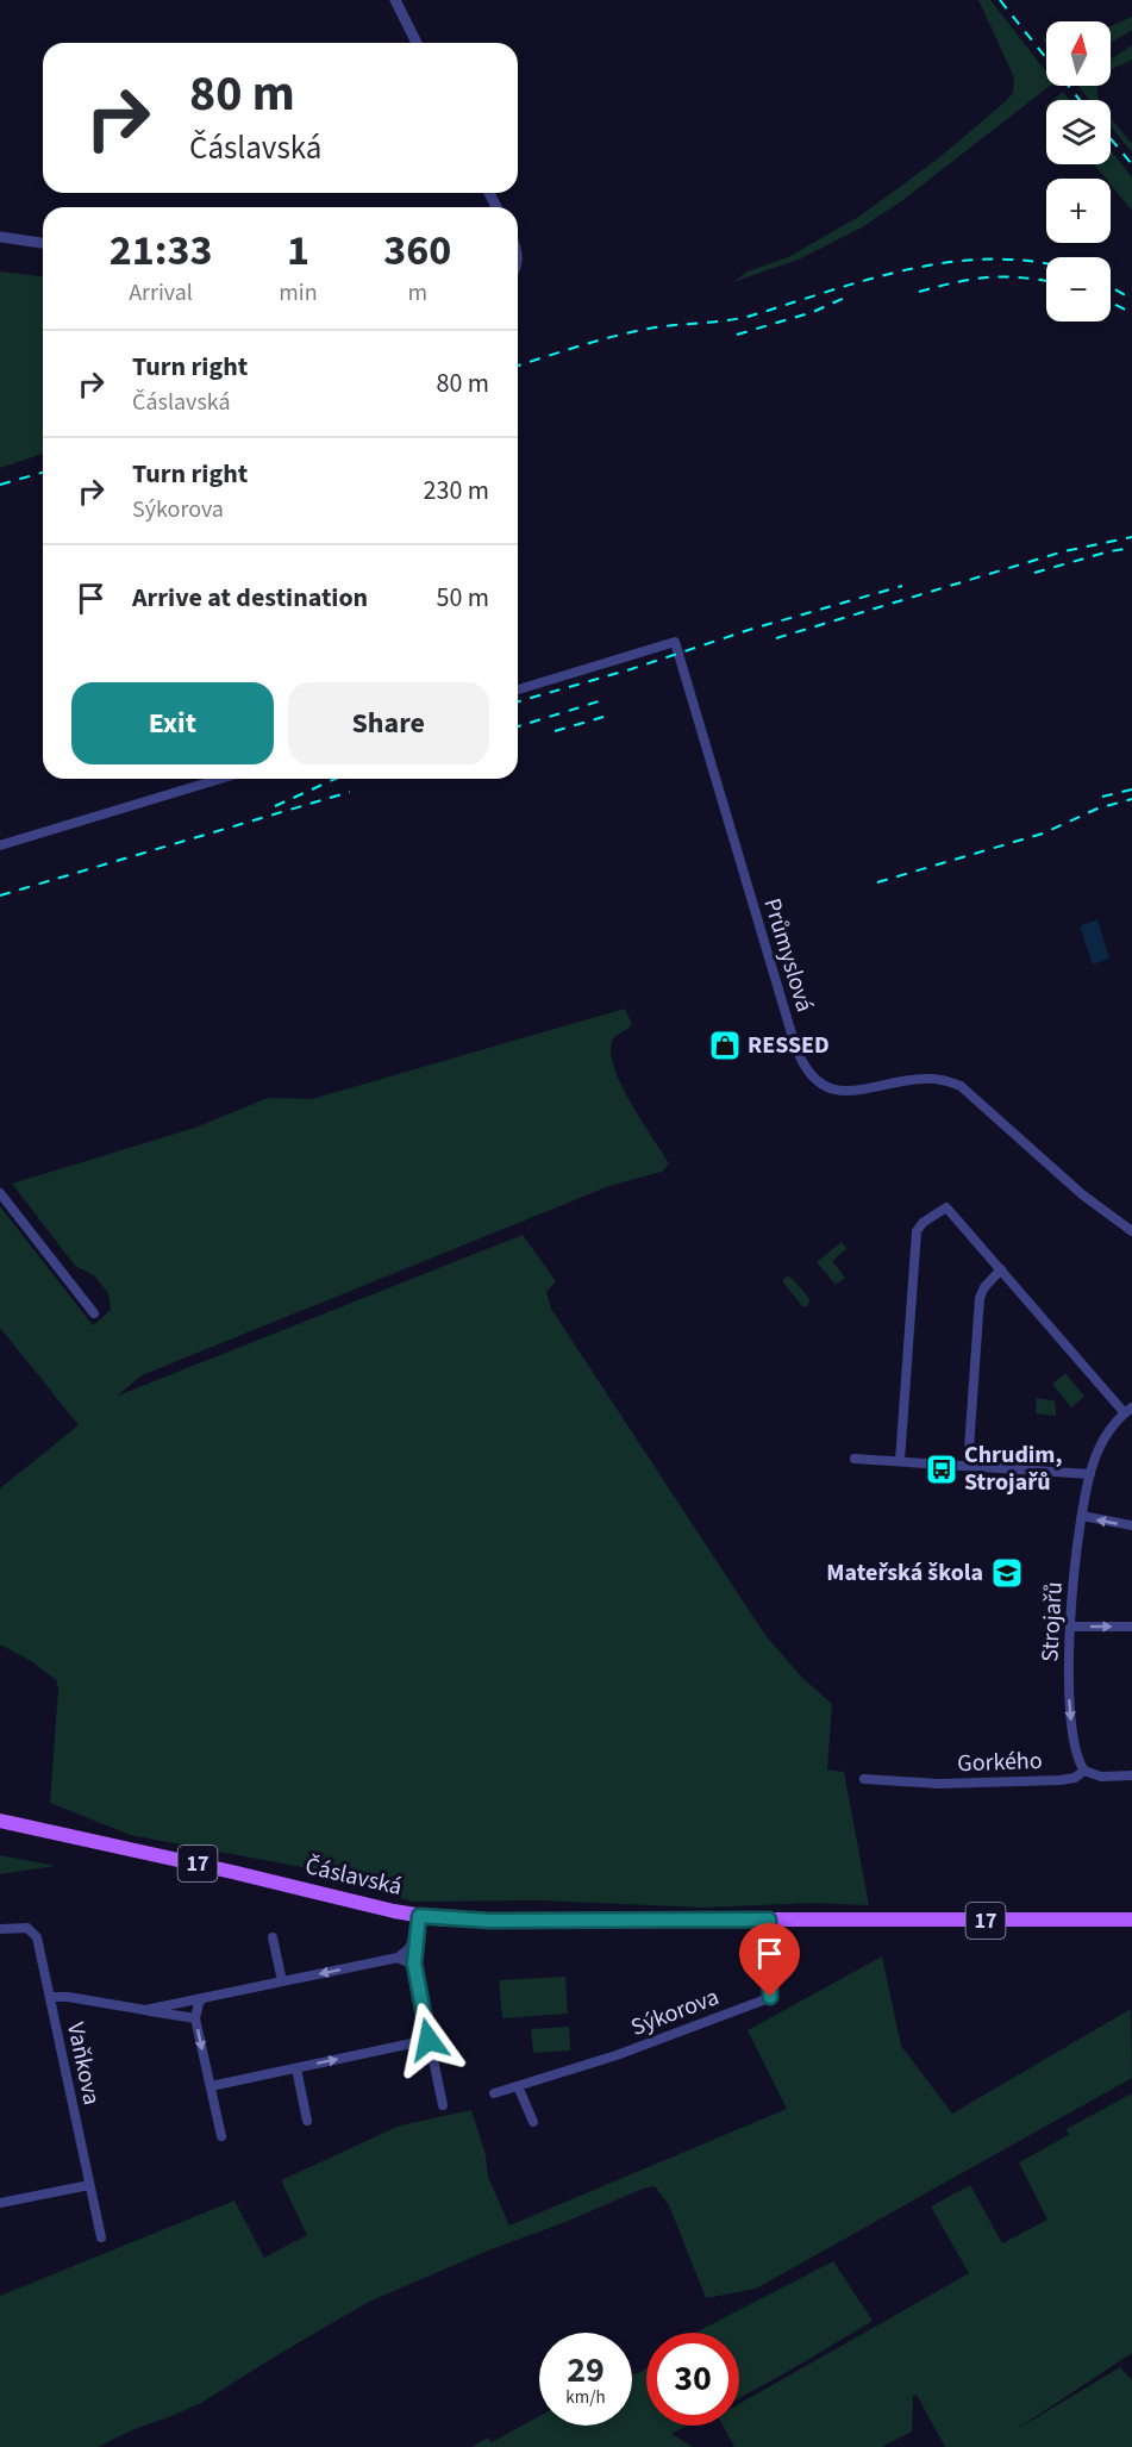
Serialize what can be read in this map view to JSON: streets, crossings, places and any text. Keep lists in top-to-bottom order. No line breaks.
{"streets":{"main road":["17","Čáslavská"],"street":["Průmyslová","Strojařů","Gorkého","Sýkorova","Vaňkova"]},"crossings":[["Strojařů","Gorkého"],["Čáslavská","Sýkorova"]],"one_way":["Strojařů"],"places":{"shop":["RESSED"],"bus stop":["Chrudim, Strojařů"],"school or university":["Mateřská škola"]},"north":"top","page":{"map_buttons":["+","−"],"turn":["80 m","Čáslavská"],"eta":["21:33","Arrival","1","min","360","m"],"list":[{"name":"Turn right","note":"Čáslavská","value":"80 m"},{"name":"Turn right","note":"Sýkorova","value":"230 m"},{"name":"Arrive at destination","value":"50 m"}],"buttons":["Exit","Share"],"speed":"29 km/h","limit":"30"}}
